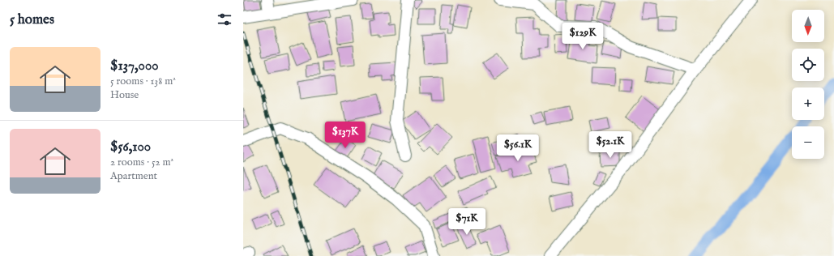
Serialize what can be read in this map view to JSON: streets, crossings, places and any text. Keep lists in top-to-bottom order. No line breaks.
{"north":"bottom","page":{"heading":"5 homes","map_buttons":["+","−"],"price":["$129K","$137K","$52.1K","$56.1K","$71K"],"list":[{"name":"$137,000","note":"5 rooms · 138 m² · House"},{"name":"$56,100","note":"2 rooms · 52 m² · Apartment"}]}}
